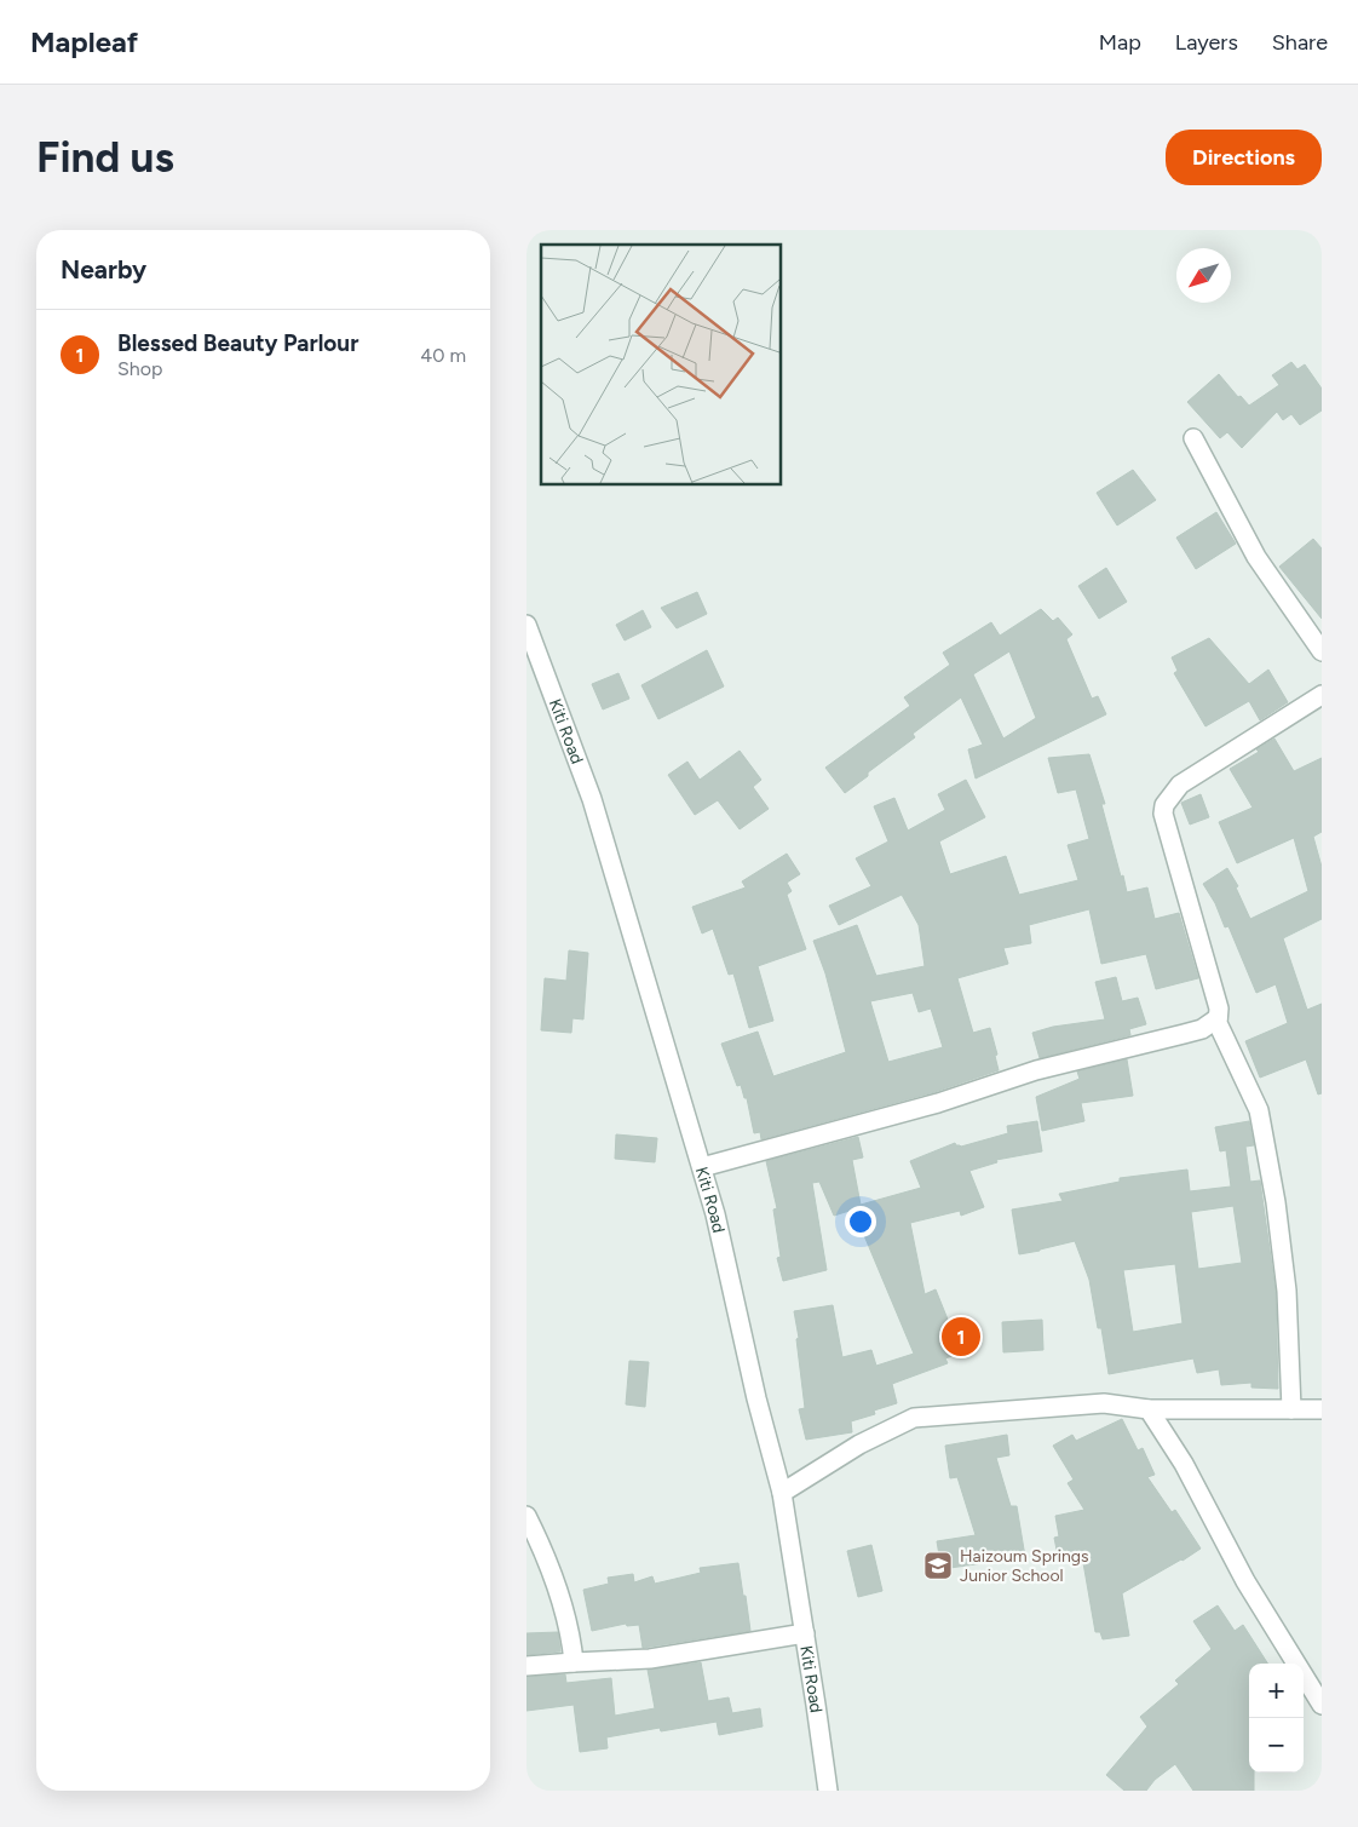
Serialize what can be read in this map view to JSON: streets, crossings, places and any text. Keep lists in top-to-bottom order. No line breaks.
{"streets":{"street":["Kiti Road"]},"places":{"school or university":["Haizoum Springs Junior School"]},"north":"bottom left","page":{"header":"Mapleaf","nav":["Map","Layers","Share"],"buttons":"Directions","title":"Find us","heading":"Nearby","list":[{"mark":"1","name":"Blessed Beauty Parlour","note":"Shop","value":"40 m"}],"pins":"1","map_buttons":["+","−"]}}
